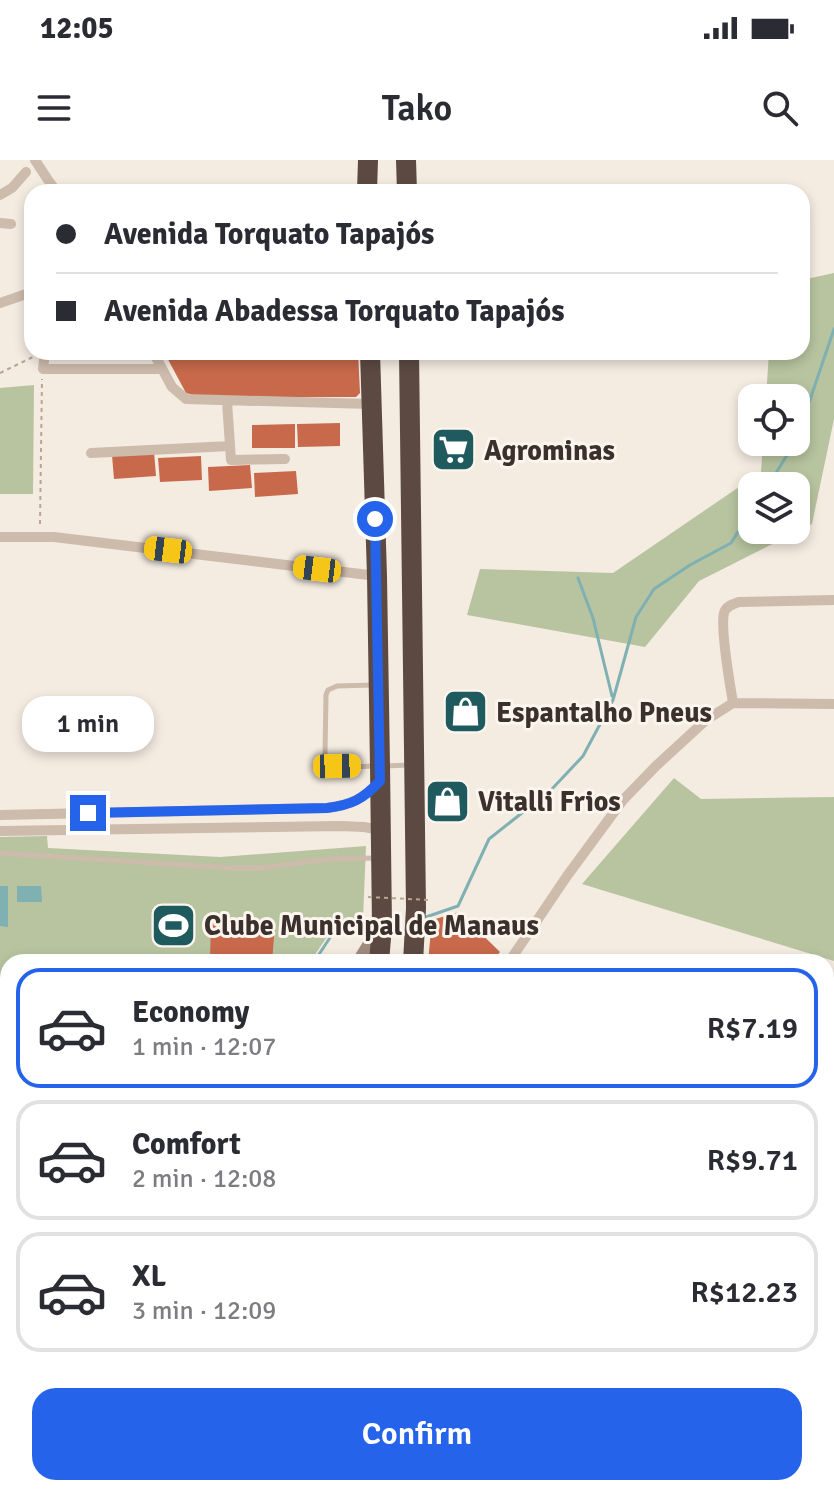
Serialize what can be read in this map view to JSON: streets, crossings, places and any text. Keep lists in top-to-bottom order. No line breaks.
{"places":{"supermarket":["Agrominas"],"shop":["Espantalho Pneus","Vitalli Frios"],"sports":["Clube Municipal de Manaus"]},"page":{"status":"12:05","header":"Tako","banner":["Avenida Torquato Tapajós","Avenida Abadessa Torquato Tapajós"],"bubble":"1 min","list":[{"name":"Economy","note":"1 min · 12:07","value":"R$7.19"},{"name":"Comfort","note":"2 min · 12:08","value":"R$9.71"},{"name":"XL","note":"3 min · 12:09","value":"R$12.23"}],"buttons":"Confirm"}}
